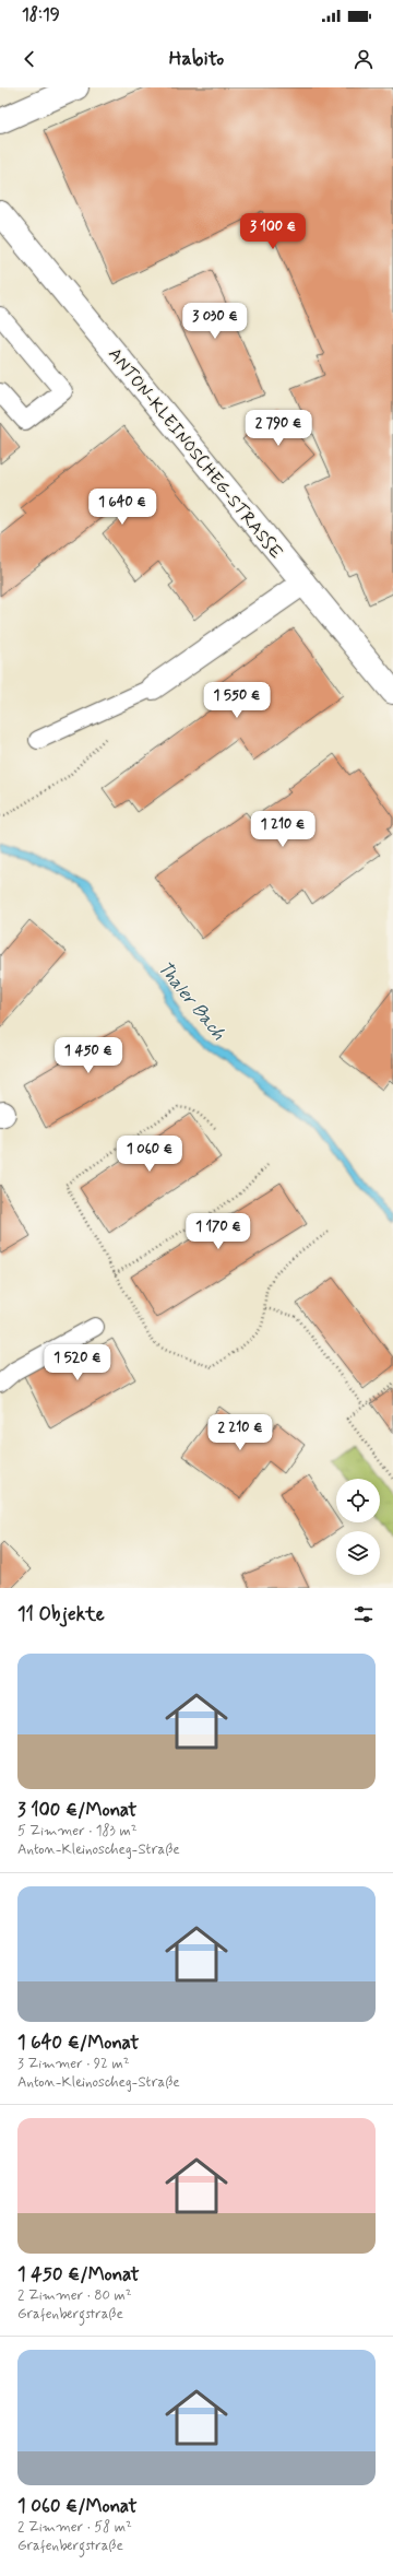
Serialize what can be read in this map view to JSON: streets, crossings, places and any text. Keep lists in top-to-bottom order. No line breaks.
{"streets":{"main road":["ANTON-KLEINOSCHEG-STRASSE"]},"water":["Thaler Bach"],"page":{"status":"18:19","header":"Habito","price":["3 100 €","3 030 €","2 790 €","1 640 €","1 550 €","1 210 €","1 450 €","1 060 €","1 170 €","1 520 €","2 210 €"],"heading":"11 Objekte","list":[{"name":"3 100 €/Monat","note":"5 Zimmer · 183 m² · Anton-Kleinoscheg-Straße"},{"name":"1 640 €/Monat","note":"3 Zimmer · 92 m² · Anton-Kleinoscheg-Straße"},{"name":"1 450 €/Monat","note":"2 Zimmer · 80 m² · Grafenbergstraße"},{"name":"1 060 €/Monat","note":"2 Zimmer · 58 m² · Grafenbergstraße"}]}}
